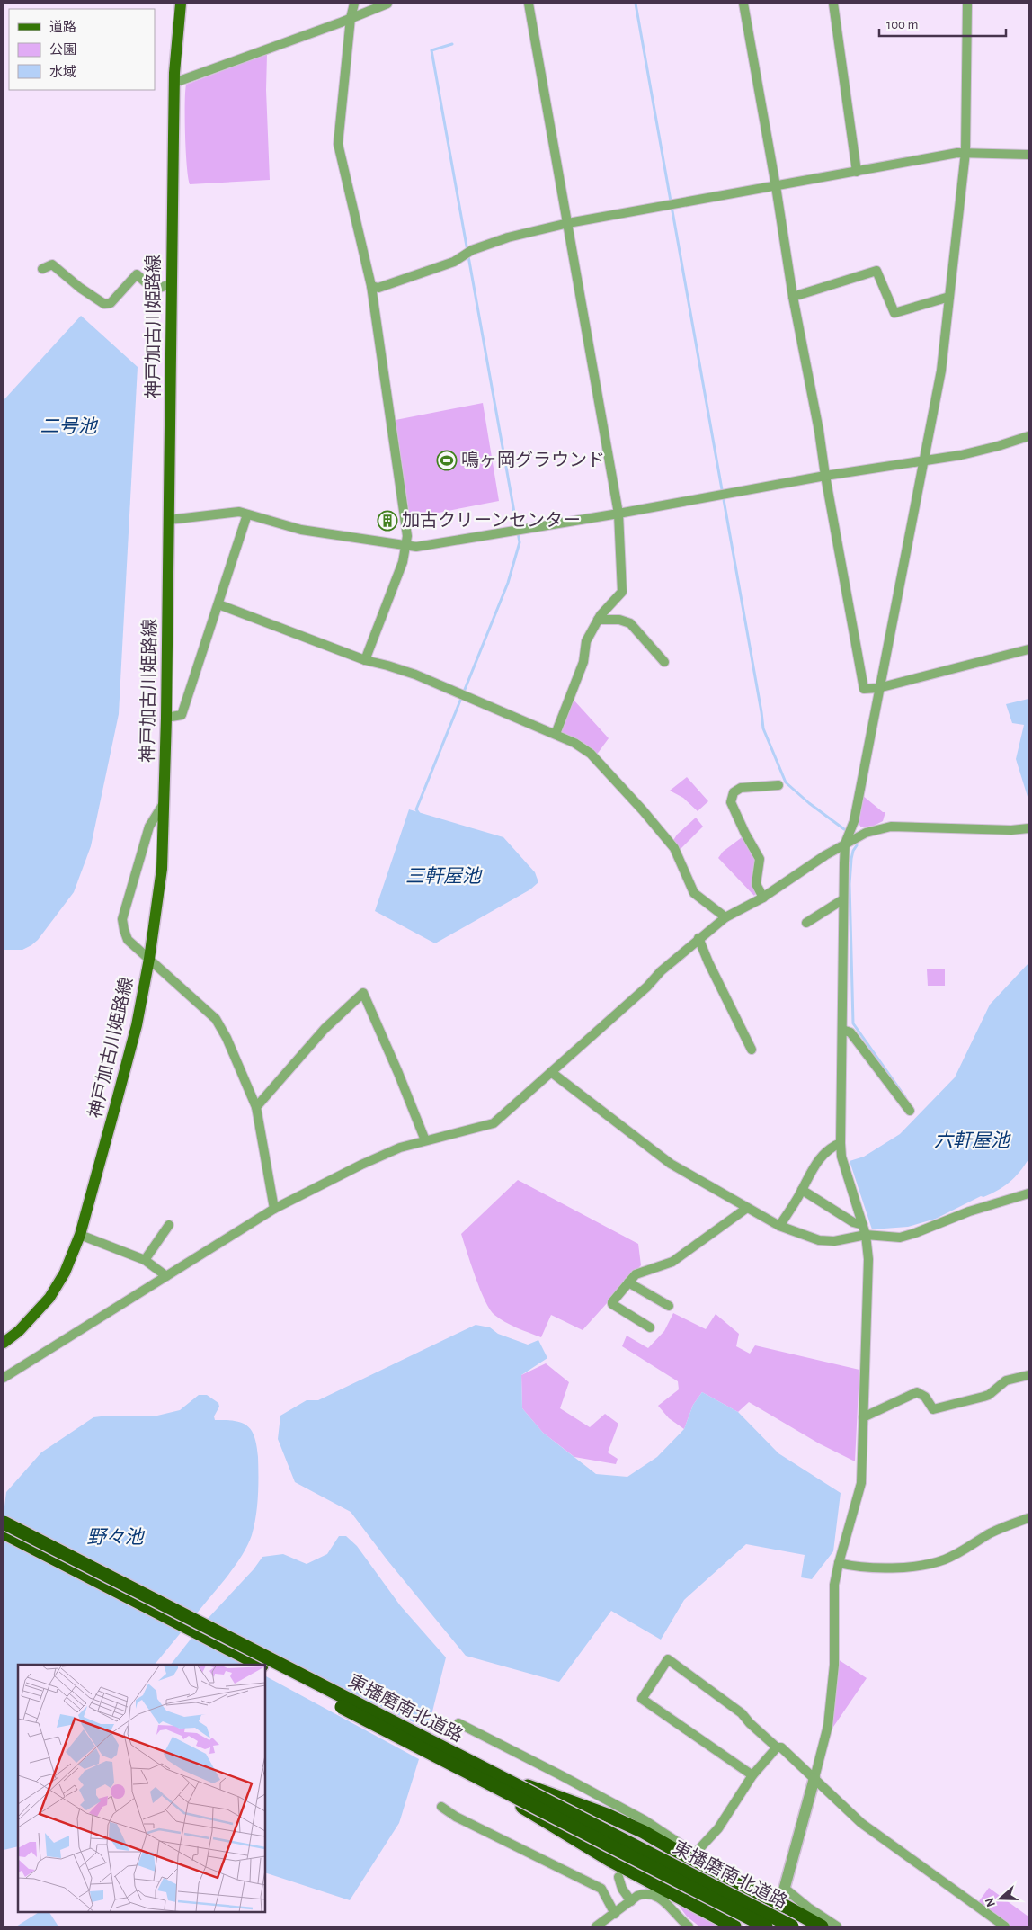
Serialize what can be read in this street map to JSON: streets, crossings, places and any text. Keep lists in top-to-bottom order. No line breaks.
{"streets":{"highway":["東播磨南北道路"],"main road":["神戸加古川姫路線"]},"water":["二号池","三軒屋池","六軒屋池","野々池"],"places":{"sports":["鳴ヶ岡グラウンド"],"building":["加古クリーンセンター"]},"legend":["道路","公園","水域"],"scale_bar":"100 m","north":"left"}
